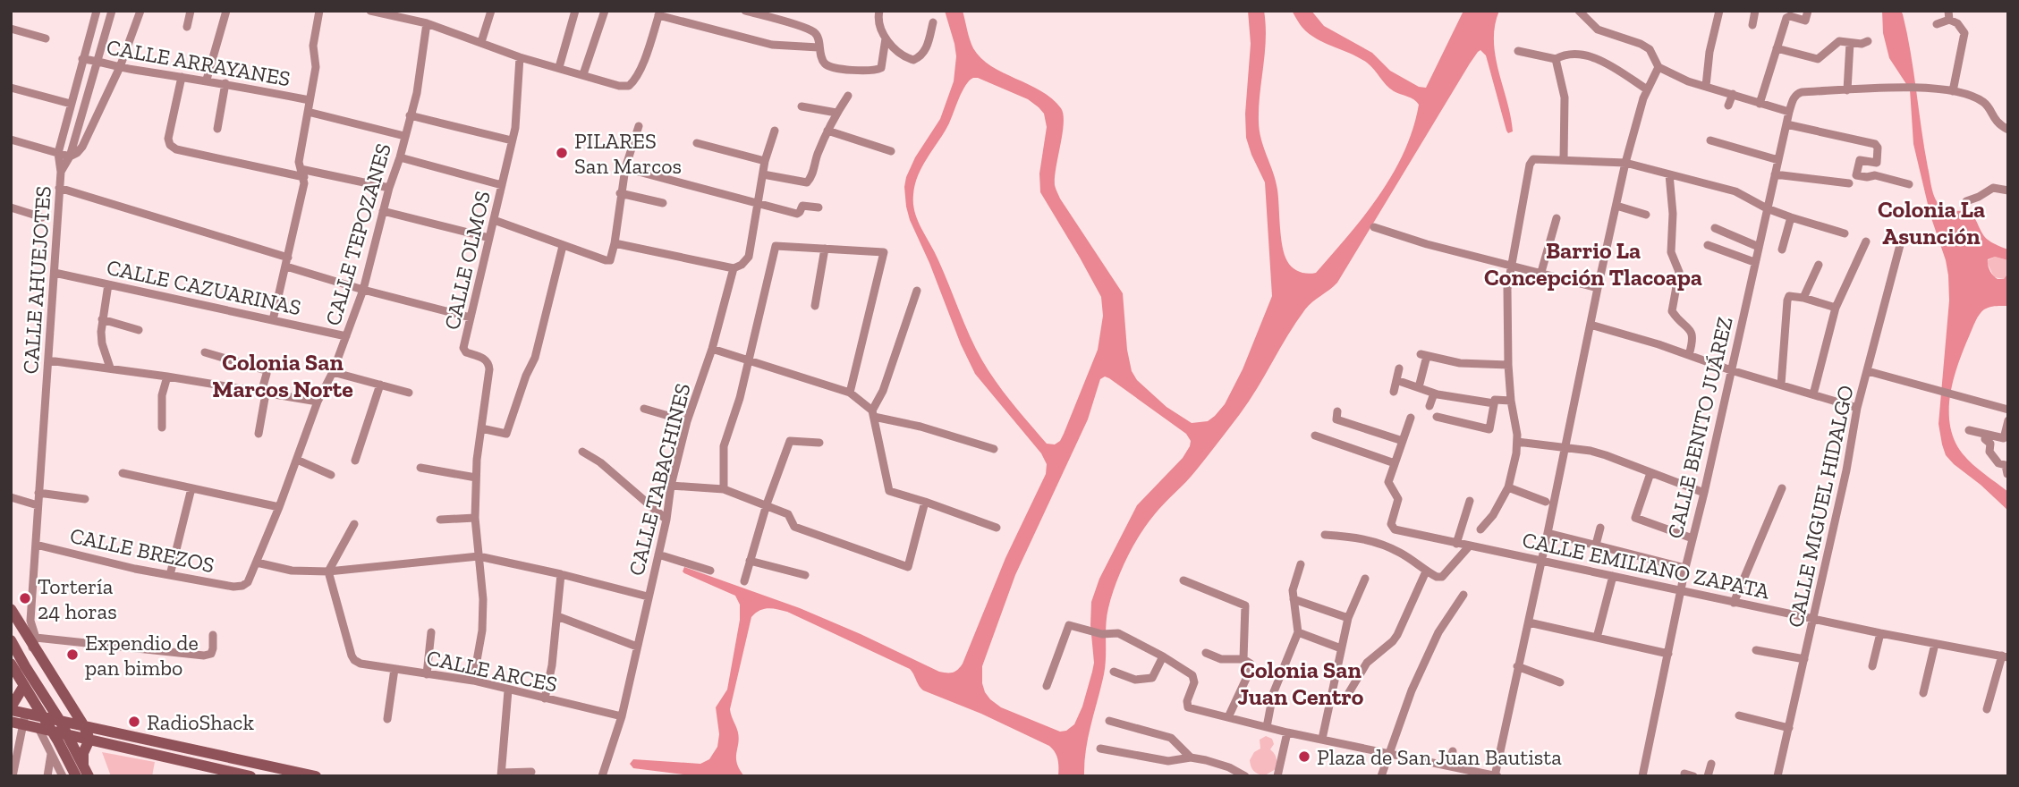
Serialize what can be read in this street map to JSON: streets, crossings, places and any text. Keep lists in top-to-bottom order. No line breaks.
{"streets":{"street":["CALLE ARRAYANES","CALLE TEPOZANES","CALLE OLMOS","CALLE AHUEJOTES","CALLE CAZUARINAS","CALLE BENITO JUÁREZ","CALLE TABACHINES","CALLE MIGUEL HIDALGO","CALLE BREZOS","CALLE EMILIANO ZAPATA","CALLE ARCES"]},"crossings":[["CALLE ARRAYANES","CALLE TEPOZANES"],["CALLE ARRAYANES","CALLE AHUEJOTES"],["CALLE TEPOZANES","CALLE CAZUARINAS"],["CALLE TEPOZANES","CALLE BREZOS"],["CALLE OLMOS","CALLE ARCES"],["CALLE AHUEJOTES","CALLE CAZUARINAS"],["CALLE AHUEJOTES","CALLE BREZOS"],["CALLE BENITO JUÁREZ","CALLE EMILIANO ZAPATA"],["CALLE TABACHINES","CALLE ARCES"],["CALLE MIGUEL HIDALGO","CALLE EMILIANO ZAPATA"]],"districts":["Colonia La Asunción","Barrio La Concepción Tlacoapa","Colonia San Marcos Norte","Colonia San Juan Centro"],"places":["PILARES San Marcos","Tortería 24 horas","Expendio de pan bimbo","RadioShack","Plaza de San Juan Bautista"]}
